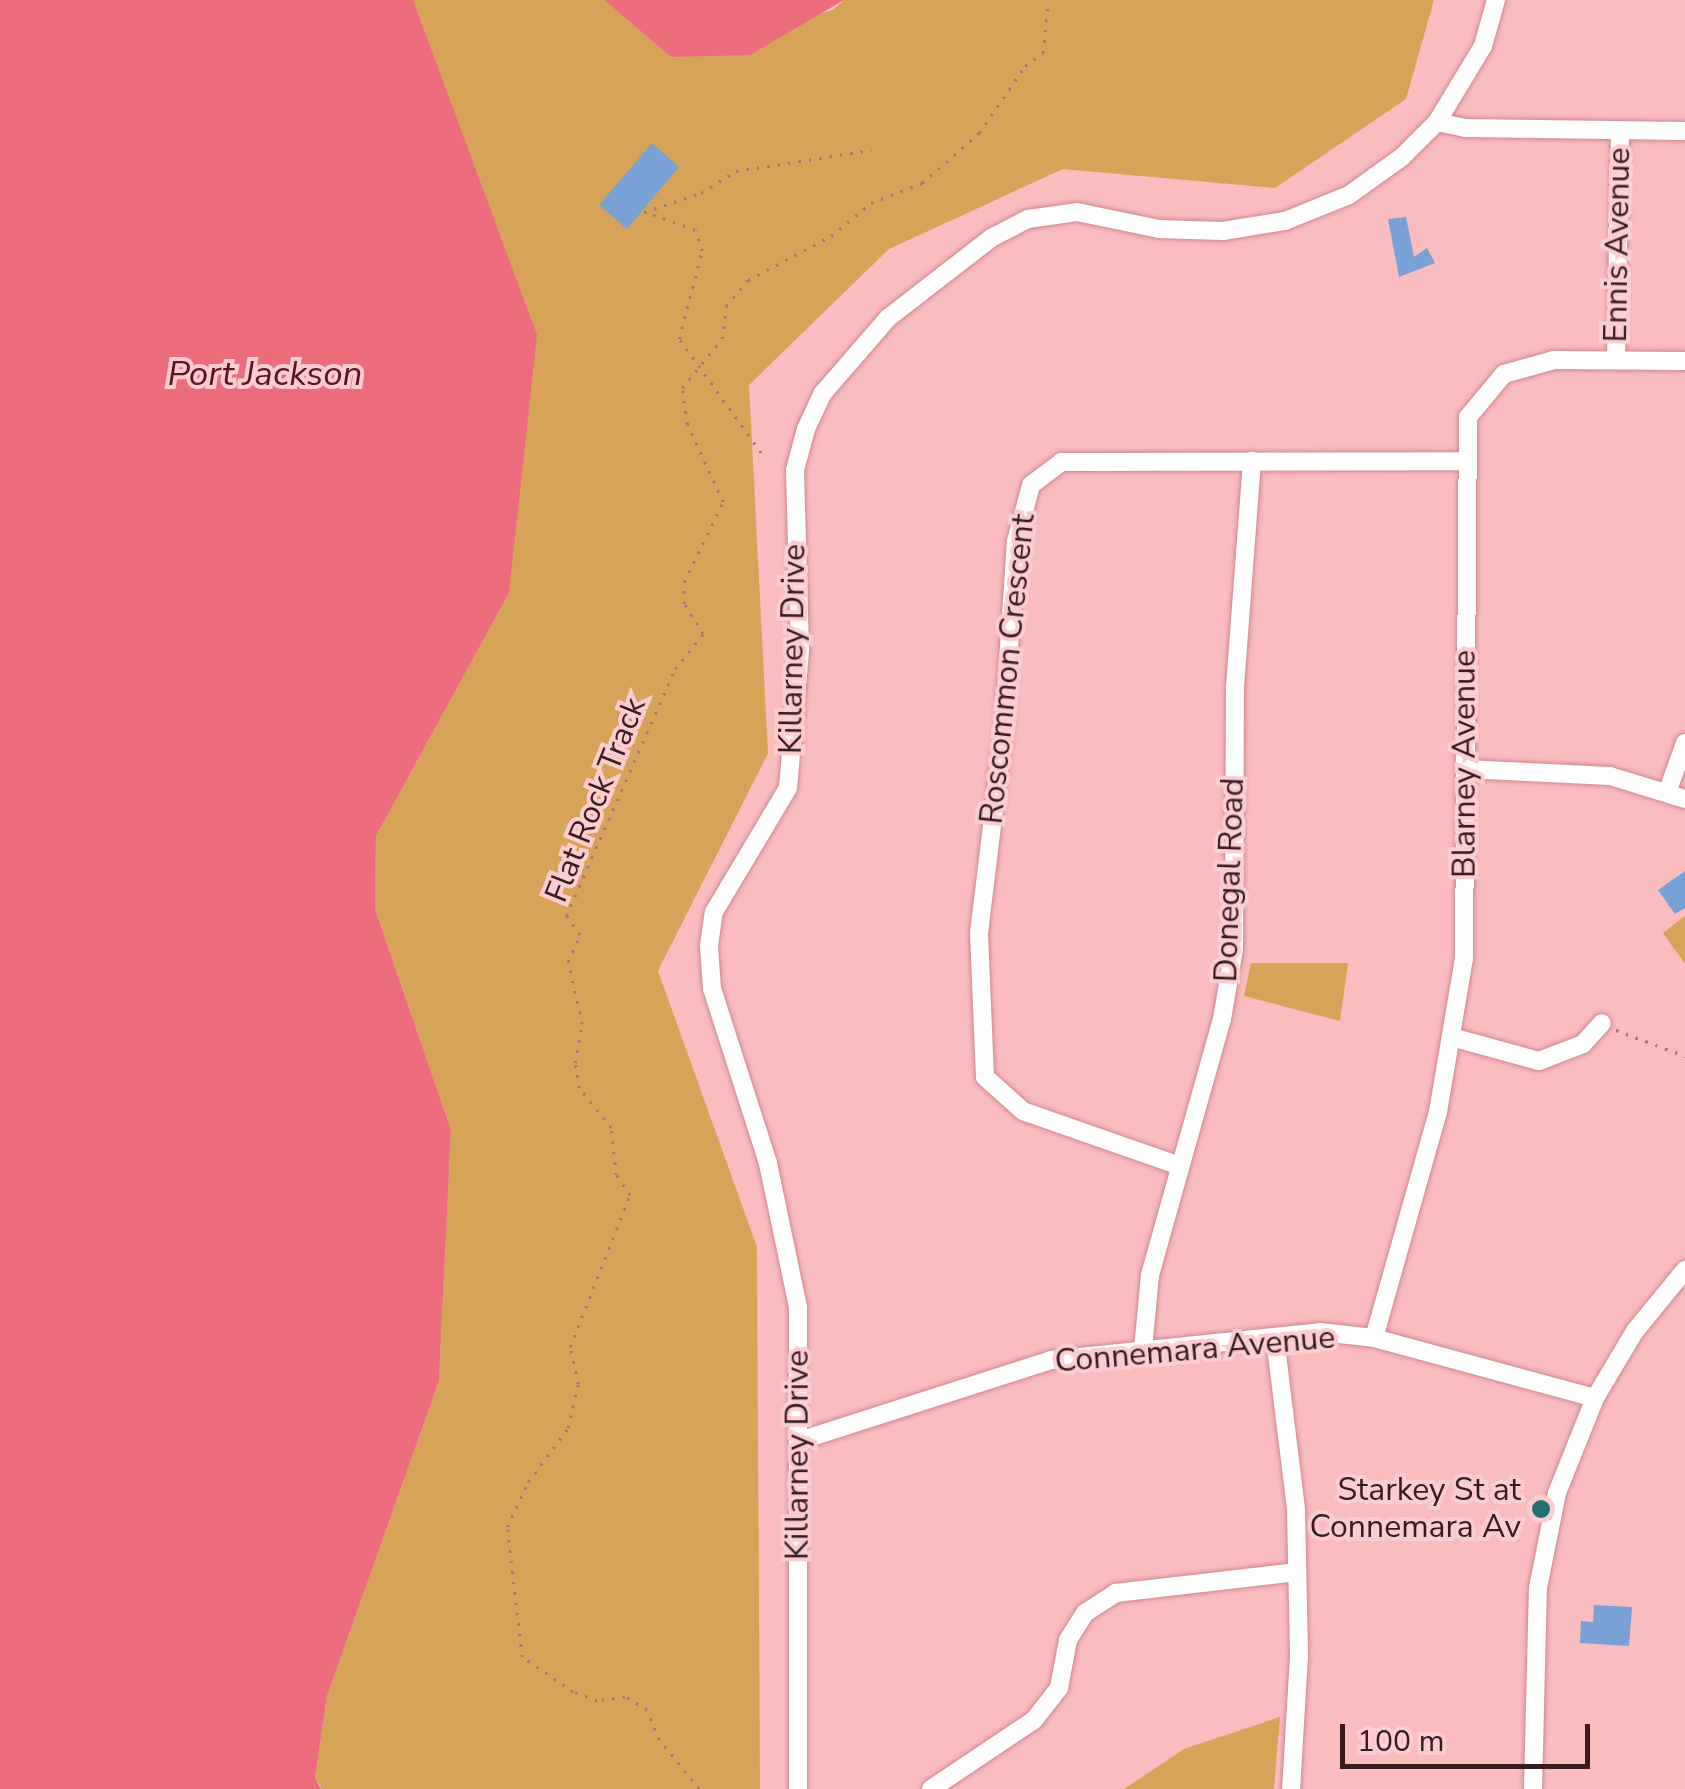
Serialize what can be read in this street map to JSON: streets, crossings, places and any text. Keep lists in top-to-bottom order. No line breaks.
{"streets":{"street":["Ennis Avenue","Killarney Drive","Roscommon Crescent","Blarney Avenue","Donegal Road","Connemara Avenue"],"path":["Flat Rock Track"]},"crossings":[["Ennis Avenue","Blarney Avenue"],["Killarney Drive","Connemara Avenue"],["Roscommon Crescent","Blarney Avenue"],["Roscommon Crescent","Donegal Road"],["Blarney Avenue","Connemara Avenue"],["Donegal Road","Connemara Avenue"]],"water":["Port Jackson"],"places":["Starkey St at Connemara Av"],"scale_bar":"100 m"}
